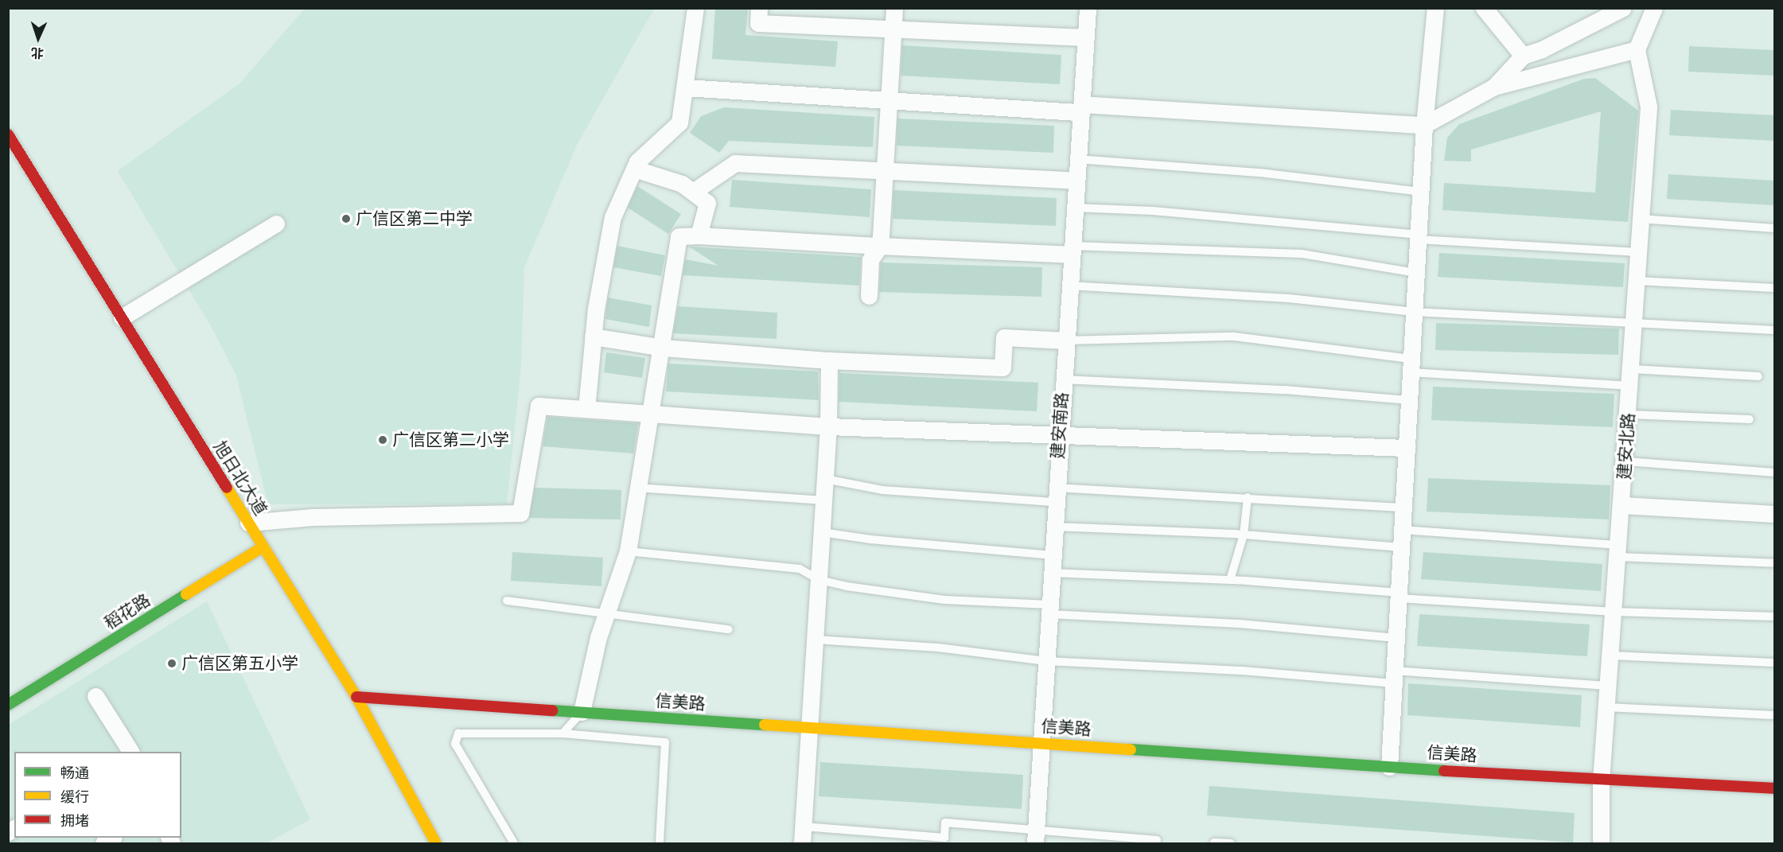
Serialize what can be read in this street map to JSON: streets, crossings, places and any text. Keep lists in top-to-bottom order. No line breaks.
{"streets":{"street":["建安南路","建安北路","旭日北大道","稻花路","信美路"]},"crossings":[["建安南路","信美路"],["建安北路","信美路"],["旭日北大道","稻花路"],["旭日北大道","信美路"]],"places":["广信区第二中学","广信区第二小学","广信区第五小学"],"legend":["畅通","缓行","拥堵"],"north":"bottom"}
